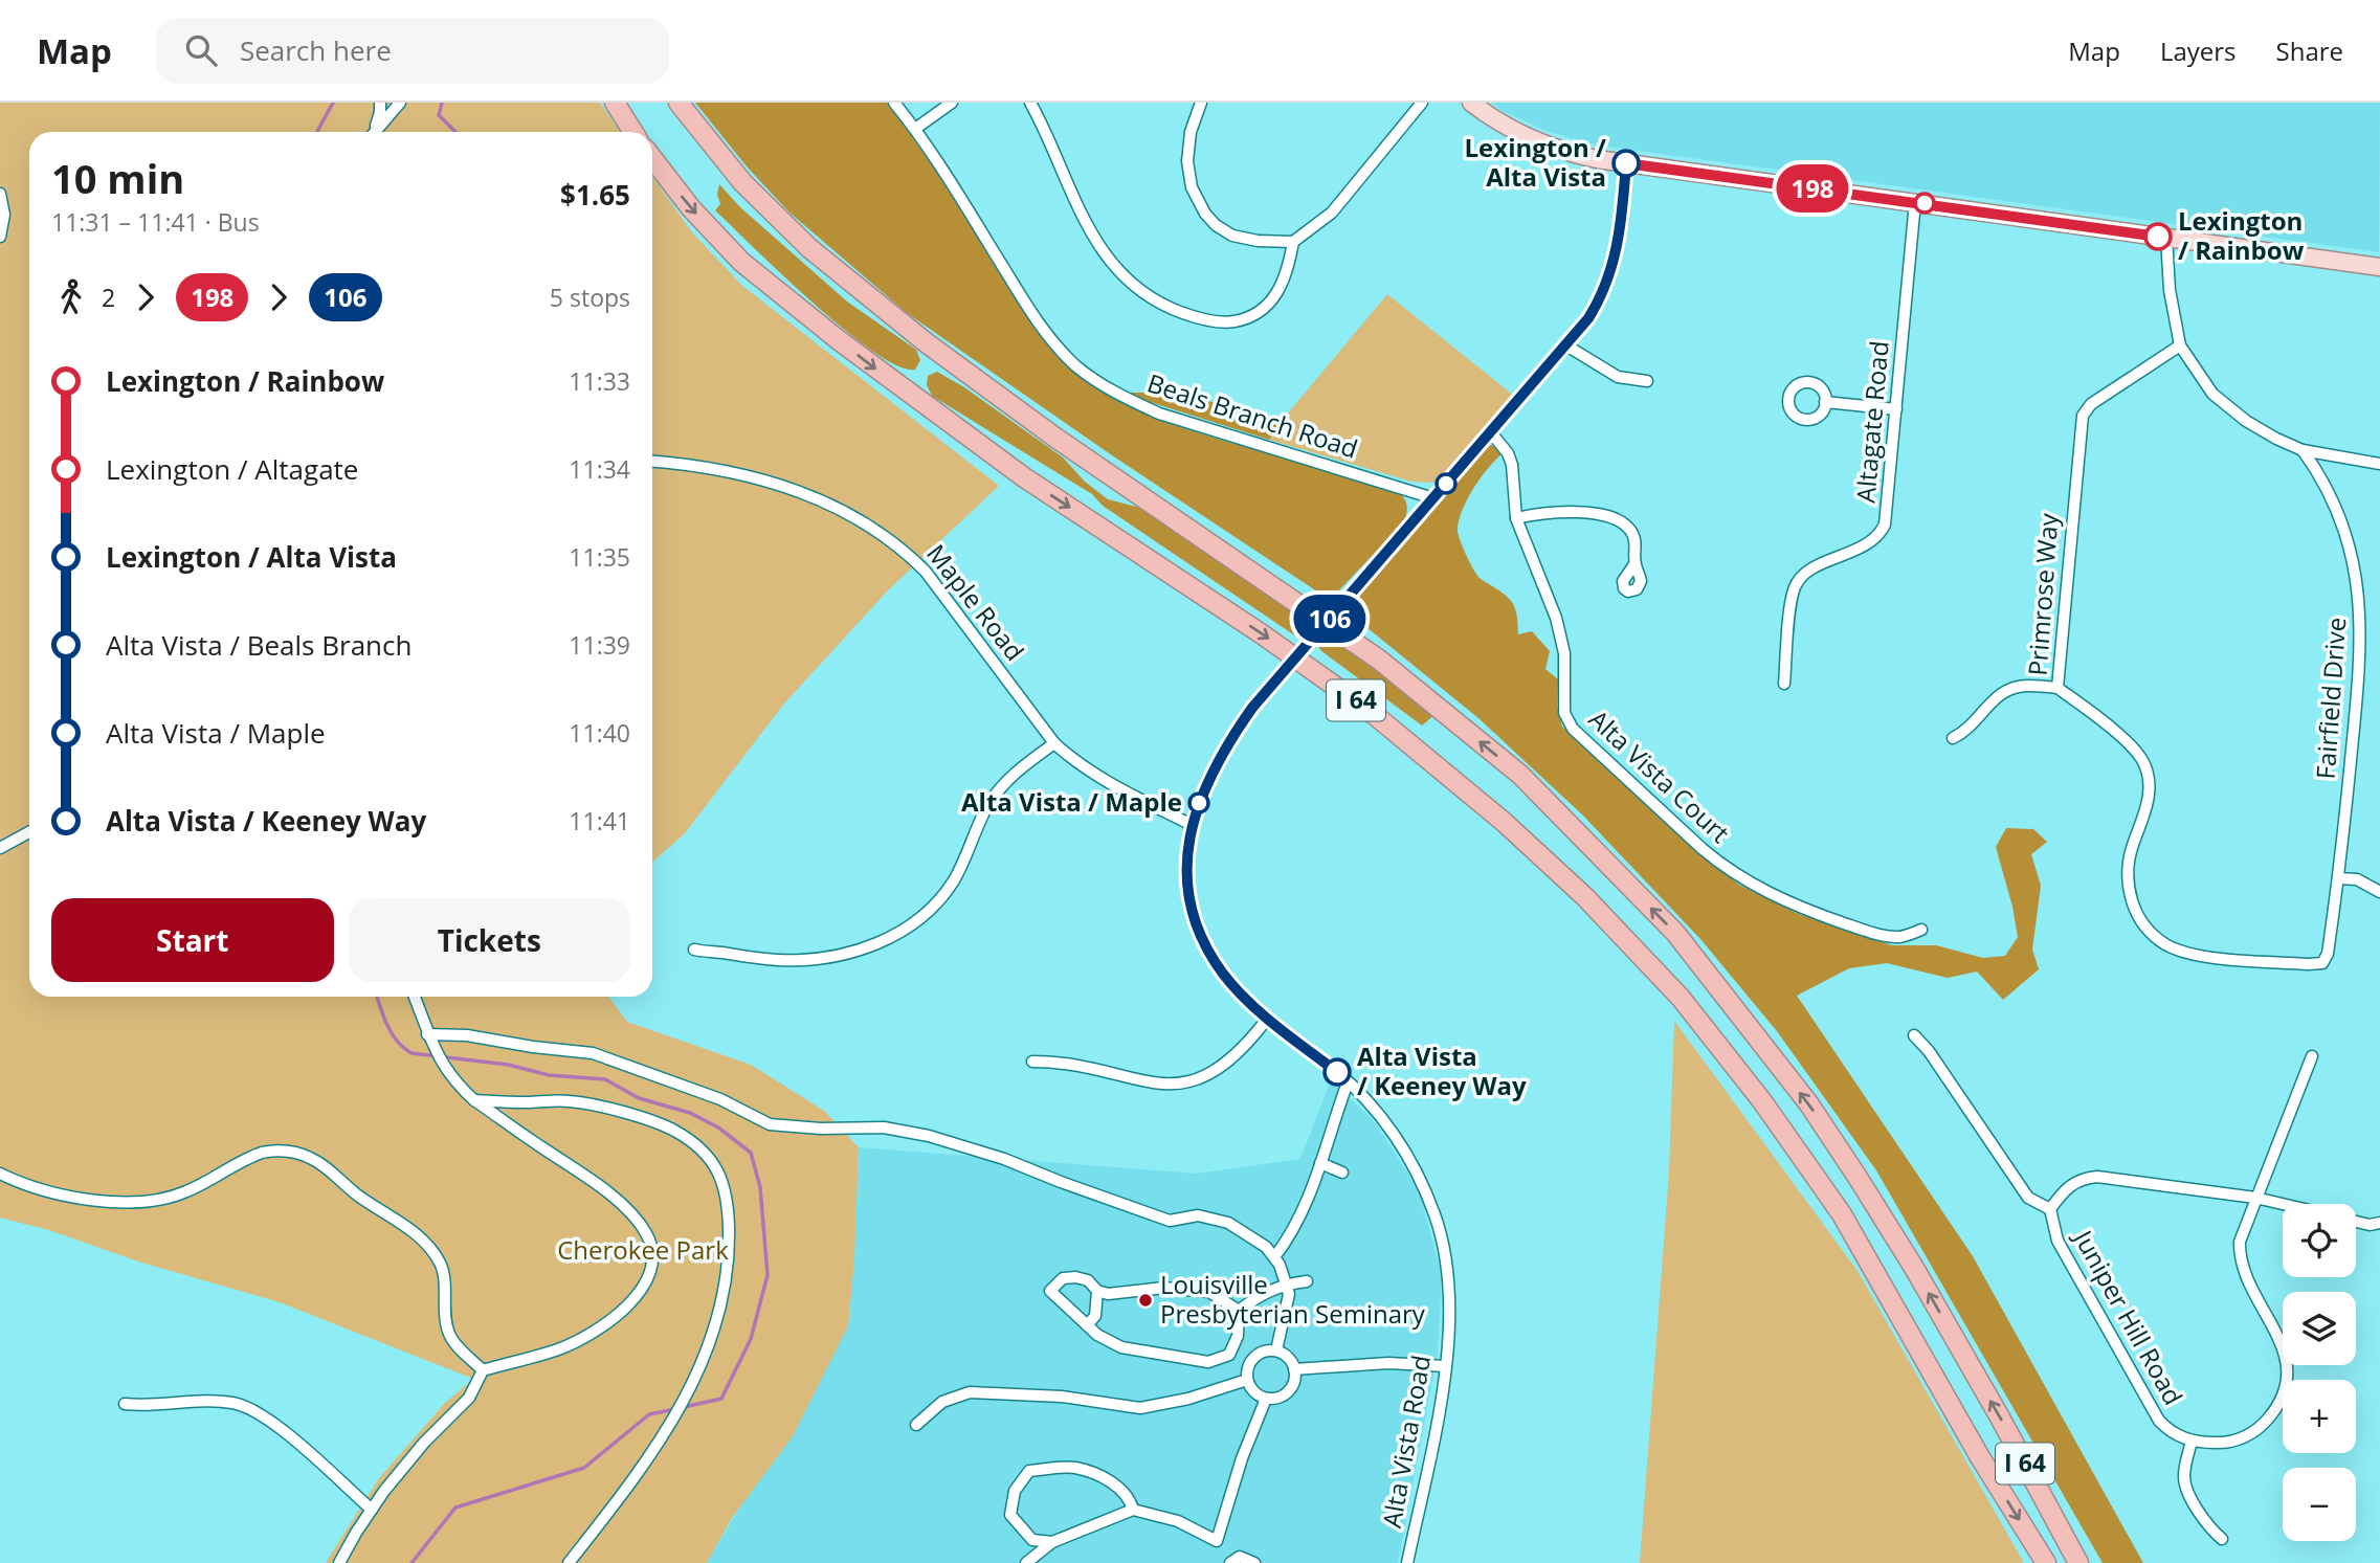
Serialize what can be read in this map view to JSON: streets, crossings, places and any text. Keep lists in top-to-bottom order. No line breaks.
{"streets":{"highway":["I 64"],"street":["Beals Branch Road","Altagate Road","Primrose Way","Maple Road","Fairfield Drive","Alta Vista Court","Juniper Hill Road","Alta Vista Road"]},"crossings":[["Beals Branch Road","Alta Vista Road"],["Primrose Way","Fairfield Drive"],["Maple Road","Alta Vista Road"],["Alta Vista Court","Alta Vista Road"]],"parks":["Cherokee Park"],"places":["Lexington / Alta Vista","Lexington / Rainbow","Alta Vista / Maple","Alta Vista / Keeney Way","Louisville Presbyterian Seminary"],"lines":["bus line 198","bus line 106"],"page":{"header":"Map","search":"Search here","nav":["Map","Layers","Share"],"on_map":["198","106"],"heading":["10 min","11:31 – 11:41 · Bus","$1.65"],"legs":["2","198","106","5 stops"],"list":[{"name":"Lexington / Rainbow","value":"11:33"},{"name":"Lexington / Altagate","value":"11:34"},{"name":"Lexington / Alta Vista","value":"11:35"},{"name":"Alta Vista / Beals Branch","value":"11:39"},{"name":"Alta Vista / Maple","value":"11:40"},{"name":"Alta Vista / Keeney Way","value":"11:41"}],"buttons":["Start","Tickets"],"map_buttons":["+","−"]}}
